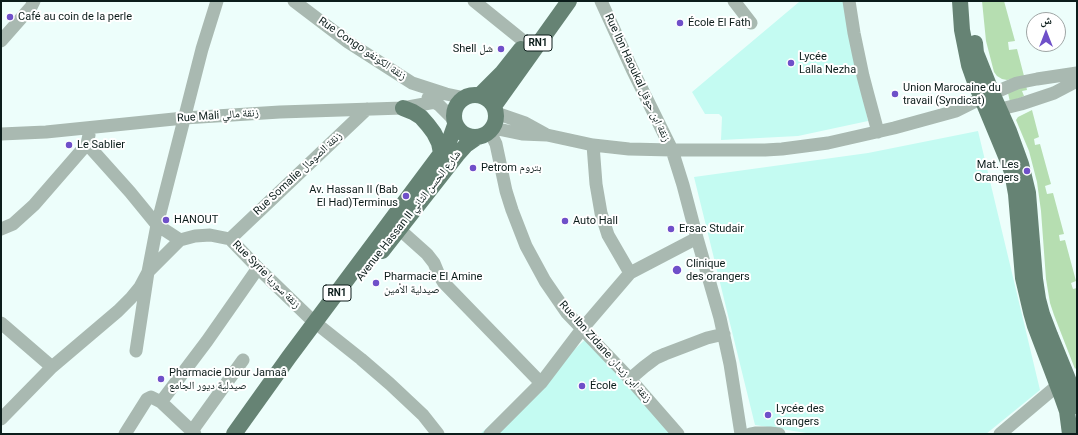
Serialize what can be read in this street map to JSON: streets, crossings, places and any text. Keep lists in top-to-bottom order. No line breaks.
{"streets":{"main road":["RN1","Avenue Hassan II شارع الحسن الثاني"],"street":["Rue Congo زنقة الكونغو","Rue Ibn Haoukal زنقة ابن حوقل","Rue Mali زنقة مالي","Rue Somalie زنقة الصومال","Rue Syrie زنقة سوريا","Rue Ibn Zidane زنقة ابن زيدان"]},"crossings":[["RN1","Rue Congo زنقة الكونغو"],["RN1","Avenue Hassan II شارع الحسن الثاني"],["RN1","Rue Ibn Zidane زنقة ابن زيدان"],["Rue Congo زنقة الكونغو","Rue Mali زنقة مالي"],["Rue Congo زنقة الكونغو","Avenue Hassan II شارع الحسن الثاني"],["Rue Congo زنقة الكونغو","Rue Ibn Zidane زنقة ابن زيدان"],["Rue Mali زنقة مالي","Rue Somalie زنقة الصومال"],["Rue Somalie زنقة الصومال","Rue Syrie زنقة سوريا"],["Avenue Hassan II شارع الحسن الثاني","Rue Syrie زنقة سوريا"],["Avenue Hassan II شارع الحسن الثاني","Rue Ibn Zidane زنقة ابن زيدان"]],"places":["Café au coin de la perle","École El Fath","Shell شل","Lycée Lalla Nezha","Union Marocaine du travail (Syndicat)","Le Sablier","Petrom بتروم","Mat. Les Orangers","Av. Hassan II (Bab El Had)Terminus","HANOUT","Auto Hall","Ersac Studair","Clinique des orangers","Pharmacie El Amine صيدلية الأمين","Pharmacie Diour Jamaâ صيدلية ديور الجامع","École","Lycée des orangers"],"north":"top"}
